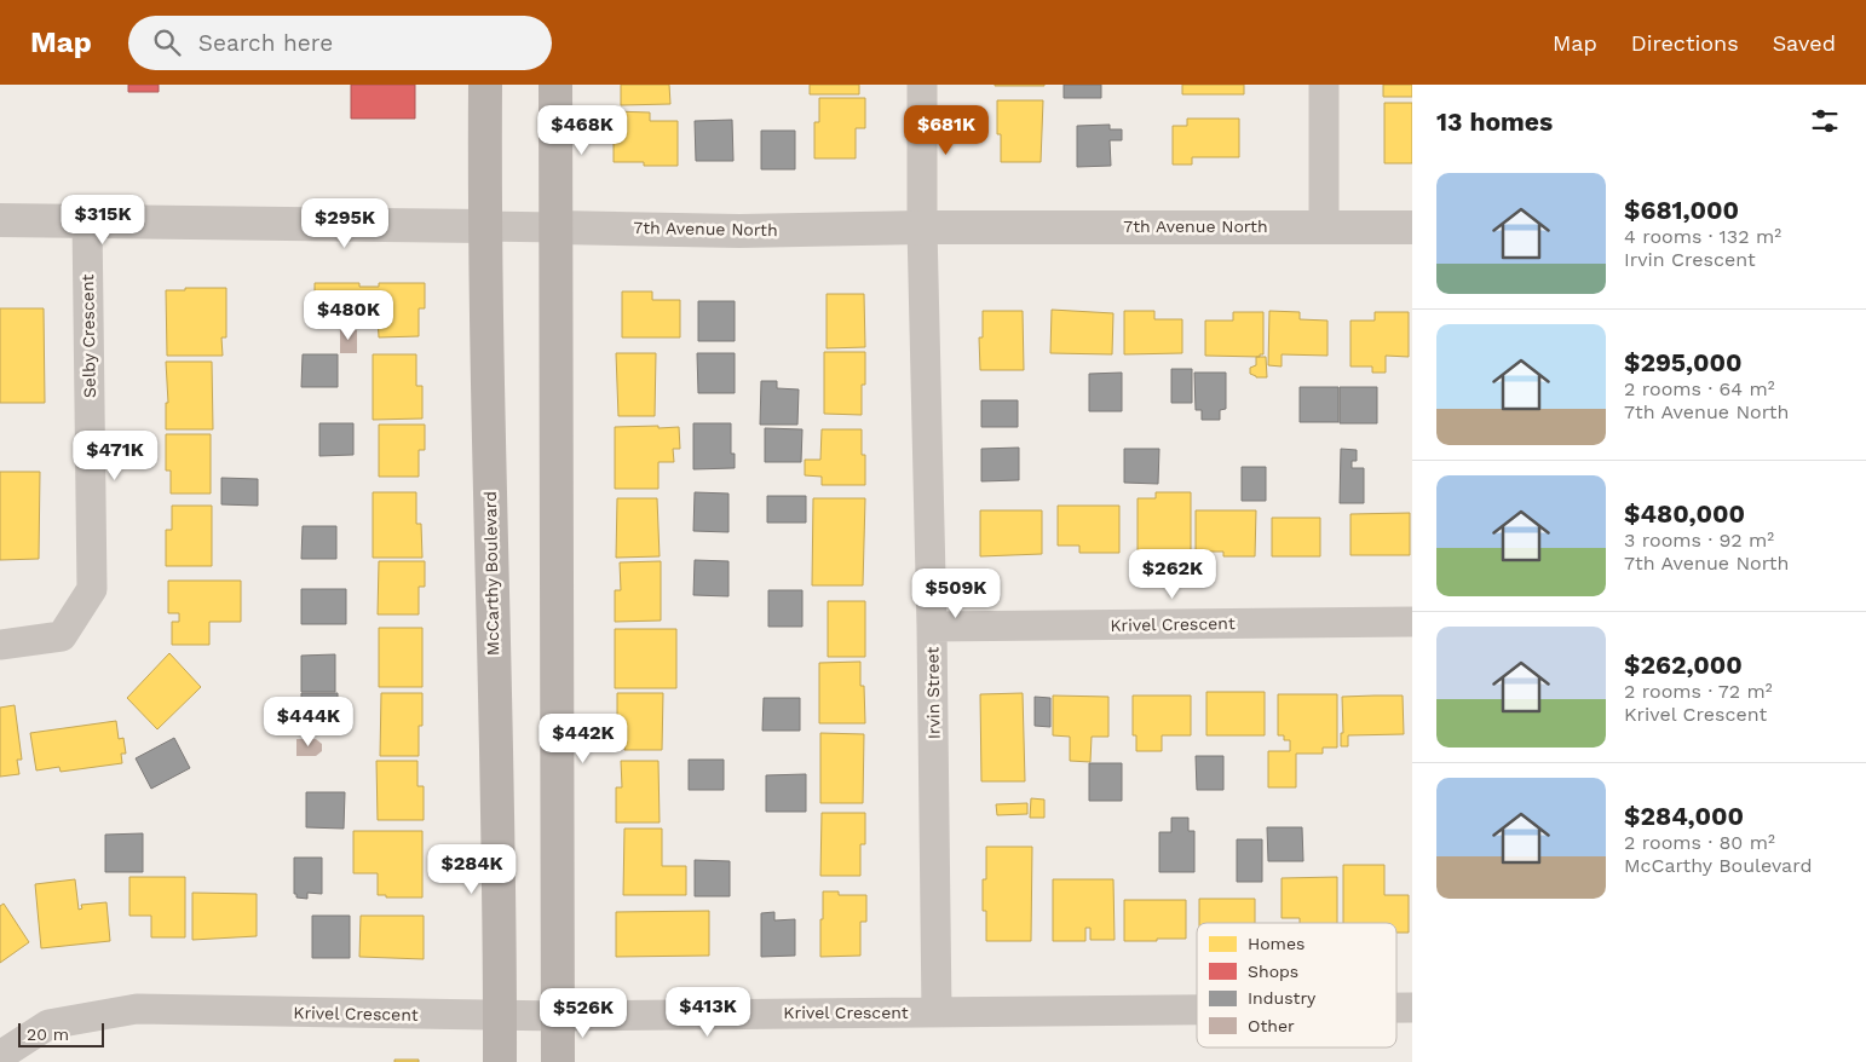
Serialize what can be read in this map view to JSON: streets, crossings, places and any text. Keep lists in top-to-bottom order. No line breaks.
{"streets":{"main road":["McCarthy Boulevard"],"street":["7th Avenue North","Selby Crescent","Krivel Crescent","Irvin Street"]},"crossings":[["7th Avenue North","Selby Crescent"],["7th Avenue North","McCarthy Boulevard"],["7th Avenue North","Irvin Street"],["McCarthy Boulevard","Krivel Crescent"],["Krivel Crescent","Irvin Street"]],"legend":["Homes","Shops","Industry","Other"],"scale_bar":"20 m","page":{"header":"Map","search":"Search here","nav":["Map","Directions","Saved"],"heading":"13 homes","price":["$468K","$681K","$315K","$295K","$480K","$471K","$262K","$509K","$444K","$442K","$284K","$413K","$526K"],"list":[{"name":"$681,000","note":"4 rooms · 132 m² · Irvin Crescent"},{"name":"$295,000","note":"2 rooms · 64 m² · 7th Avenue North"},{"name":"$480,000","note":"3 rooms · 92 m² · 7th Avenue North"},{"name":"$262,000","note":"2 rooms · 72 m² · Krivel Crescent"},{"name":"$284,000","note":"2 rooms · 80 m² · McCarthy Boulevard"}],"scale":"20 m"}}
